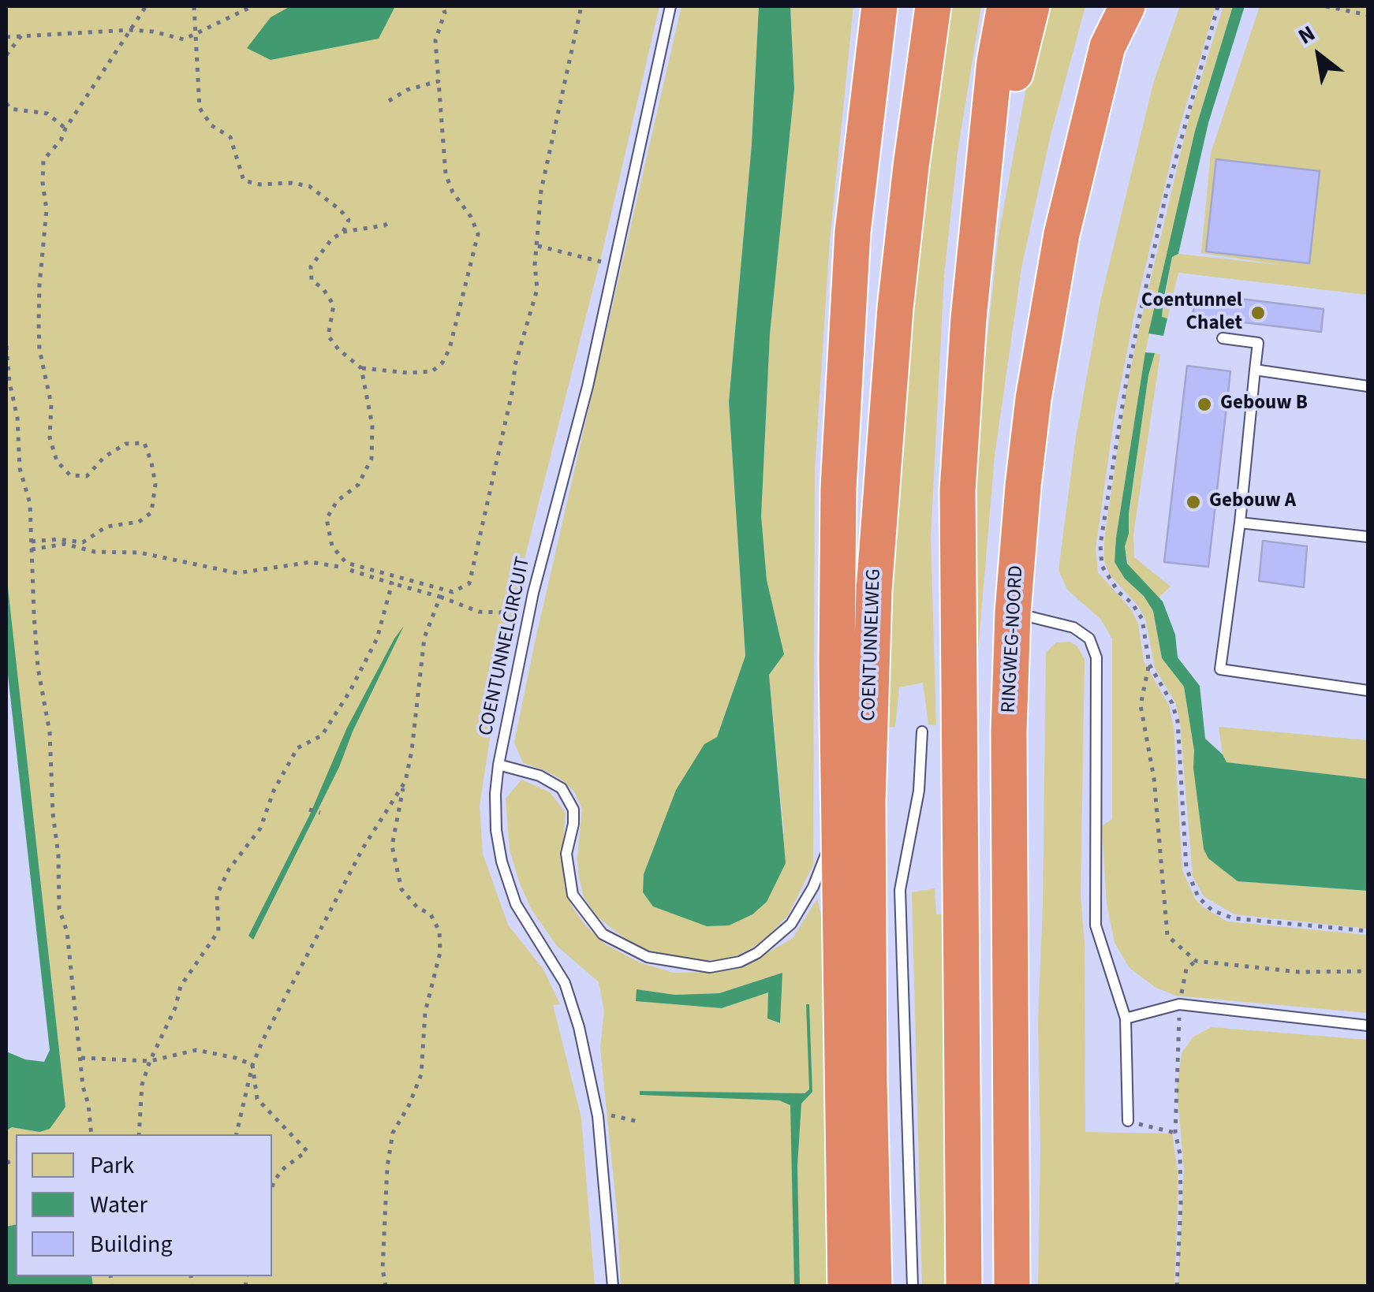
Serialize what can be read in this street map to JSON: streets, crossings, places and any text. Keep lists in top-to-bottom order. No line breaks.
{"streets":{"highway":["RINGWEG-NOORD","COENTUNNELWEG"],"lane":["COENTUNNELCIRCUIT"]},"places":["Coentunnel Chalet","Gebouw B","Gebouw A"],"legend":["Park","Water","Building"],"north":"top left"}
